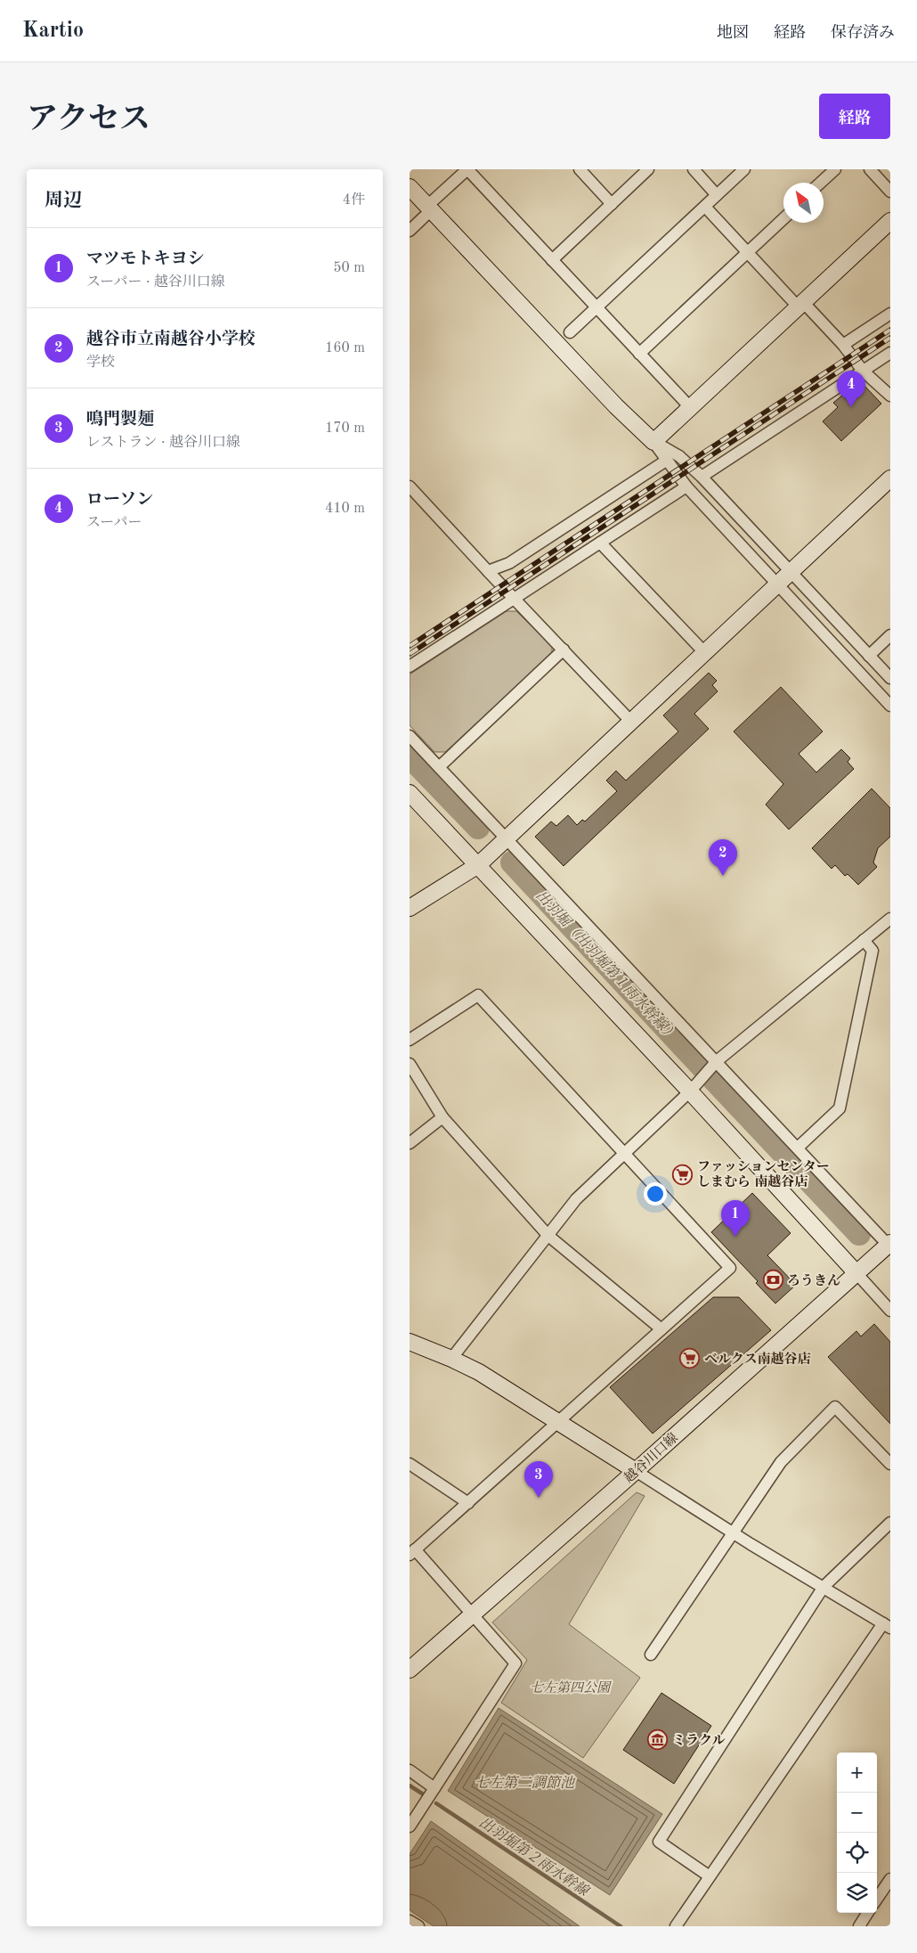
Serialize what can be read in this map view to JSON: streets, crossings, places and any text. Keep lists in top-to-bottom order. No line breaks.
{"streets":{"street":["越谷川口線"]},"water":["出羽堀（出羽堀第１雨水幹線）","七左第二調節池","出羽堀第２雨水幹線"],"parks":["七左第四公園"],"places":{"supermarket":["ファッションセンター しまむら 南越谷店","ベルクス南越谷店"],"bank":["ろうきん"],"museum":["ミラクル"]},"north":"top left","page":{"header":"Kartio","nav":["地図","経路","保存済み"],"title":"アクセス","buttons":"経路","heading":["周辺","4件"],"list":[{"mark":"1","name":"マツモトキヨシ","note":"スーパー · 越谷川口線","value":"50 m"},{"mark":"2","name":"越谷市立南越谷小学校","note":"学校","value":"160 m"},{"mark":"3","name":"鳴門製麺","note":"レストラン · 越谷川口線","value":"170 m"},{"mark":"4","name":"ローソン","note":"スーパー","value":"410 m"}],"pins":["4","2","1","3"],"map_buttons":["+","−"]}}
